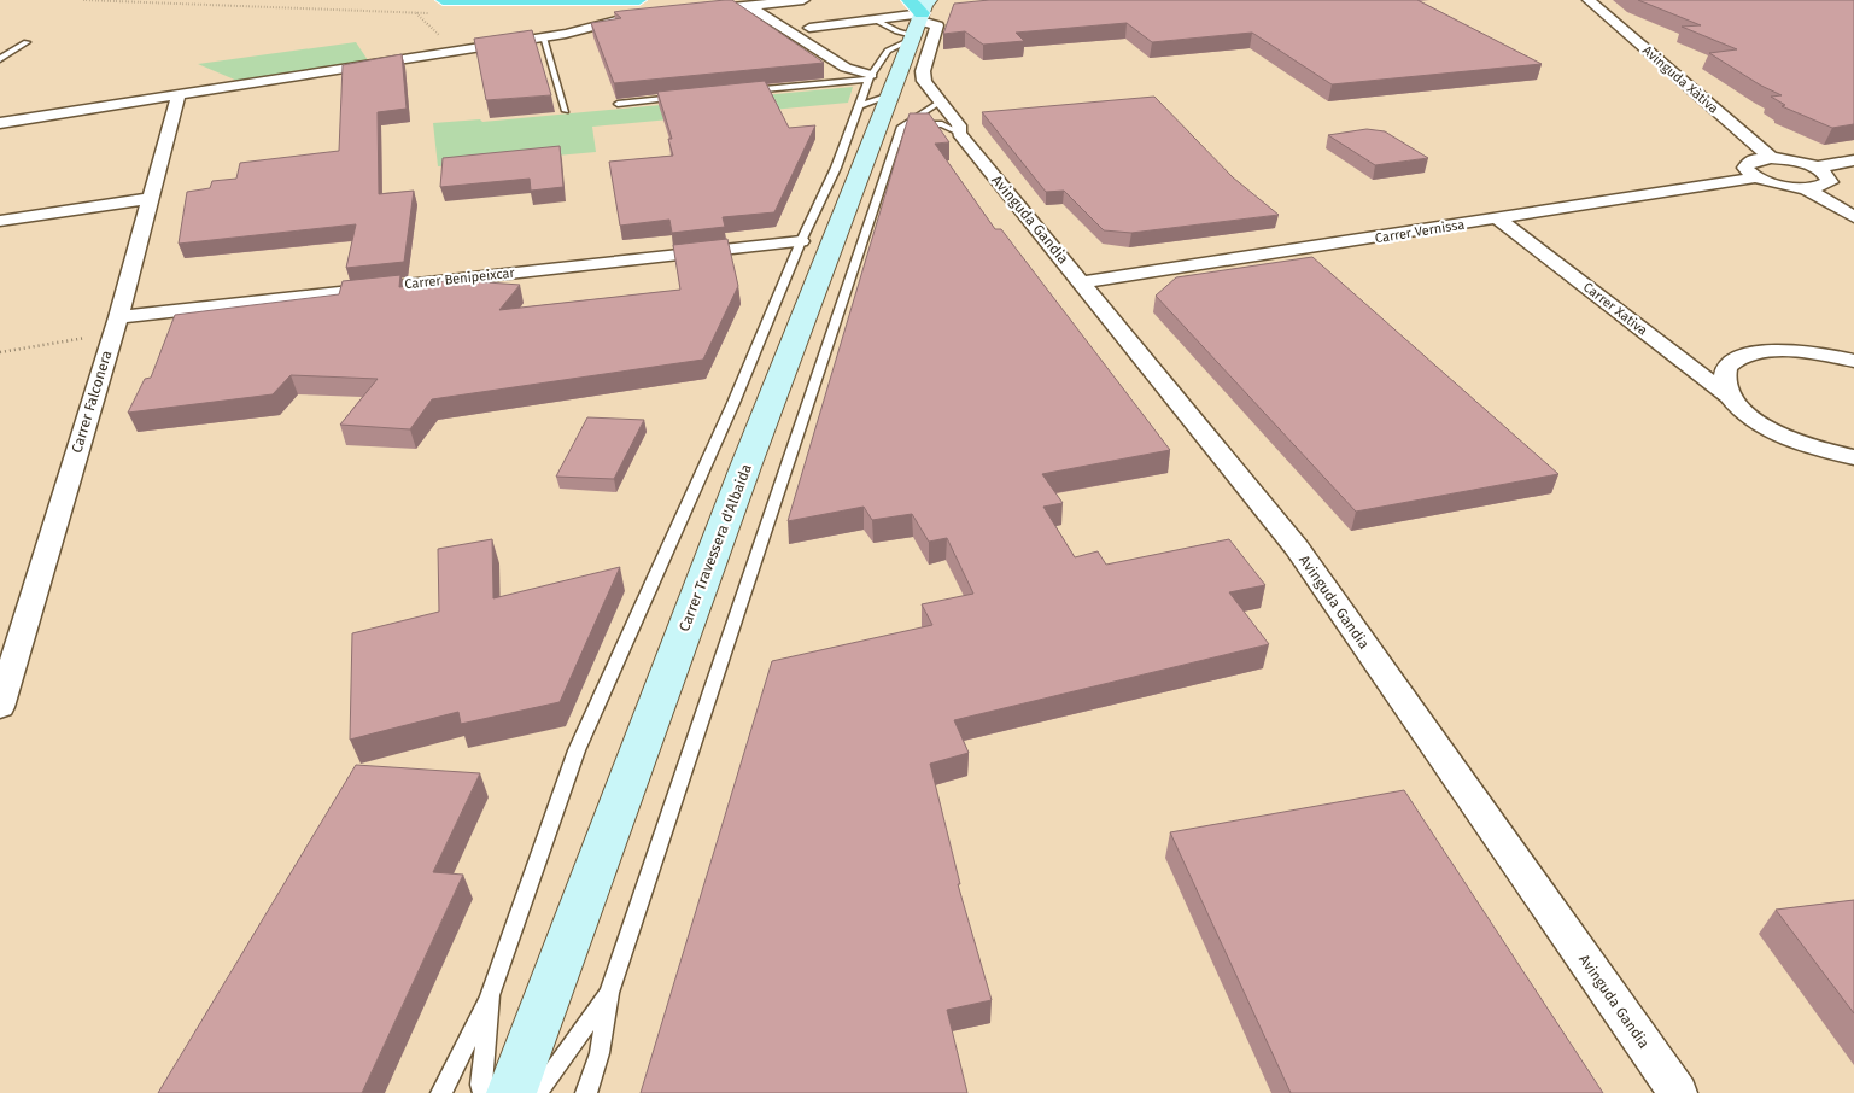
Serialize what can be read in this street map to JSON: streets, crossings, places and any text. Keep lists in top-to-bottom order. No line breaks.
{"streets":{"main road":["Carrer Travessera d'Albaida"],"street":["Avinguda Xàtiva","Avinguda Gandia","Carrer Vernissa","Carrer Benipeixcar","Carrer Xativa","Carrer Falconera"]},"crossings":[["Avinguda Gandia","Carrer Vernissa"],["Avinguda Gandia","Carrer Travessera d'Albaida"],["Carrer Vernissa","Carrer Xativa"],["Carrer Benipeixcar","Carrer Falconera"]]}
